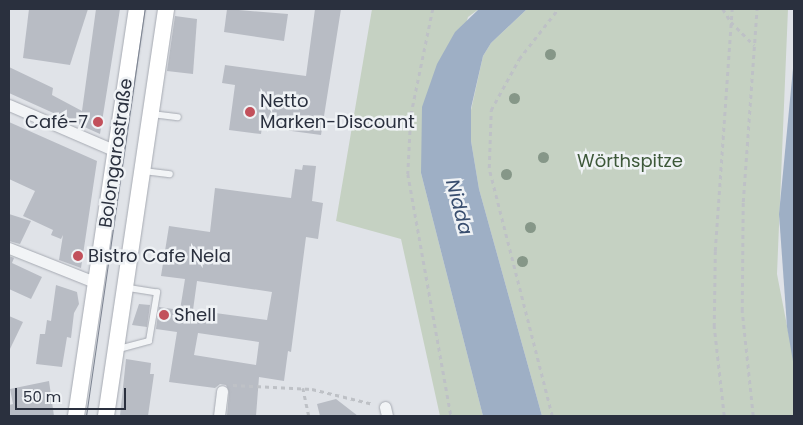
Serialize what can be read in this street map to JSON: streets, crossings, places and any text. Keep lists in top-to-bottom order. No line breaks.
{"streets":{"main road":["Bolongarostraße"]},"water":["Nidda"],"parks":["Wörthspitze"],"places":["Netto Marken-Discount","Café-7","Bistro Cafe Nela","Shell"],"scale_bar":"50 m"}
